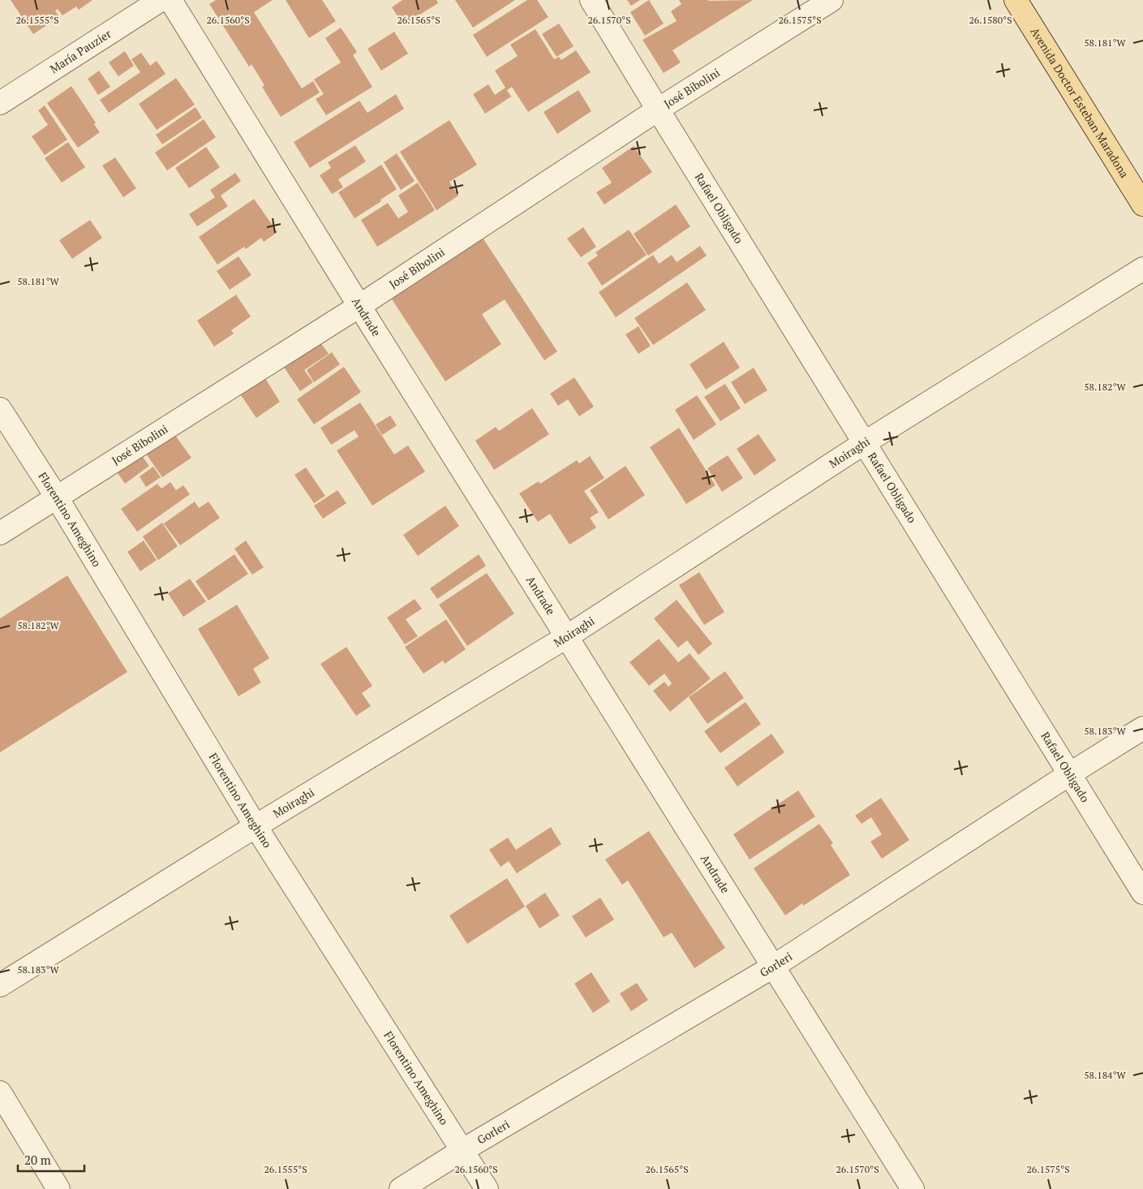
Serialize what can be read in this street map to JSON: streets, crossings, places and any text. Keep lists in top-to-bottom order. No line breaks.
{"streets":{"main road":["Avenida Doctor Esteban Maradona"],"street":["María Pauzier","José Bibolini","Rafael Obligado","Andrade","Moiraghi","Florentino Ameghino","Gorleri"]},"crossings":[["José Bibolini","Rafael Obligado"],["José Bibolini","Andrade"],["José Bibolini","Florentino Ameghino"],["Rafael Obligado","Moiraghi"],["Rafael Obligado","Gorleri"],["Andrade","Moiraghi"],["Andrade","Gorleri"],["Moiraghi","Florentino Ameghino"],["Florentino Ameghino","Gorleri"]],"scale_bar":"20 m","coordinates":["26.1555°S","26.1560°S","26.1565°S","26.1570°S","26.1575°S","26.1580°S","58.181°W","58.182°W","58.183°W","58.184°W"]}
